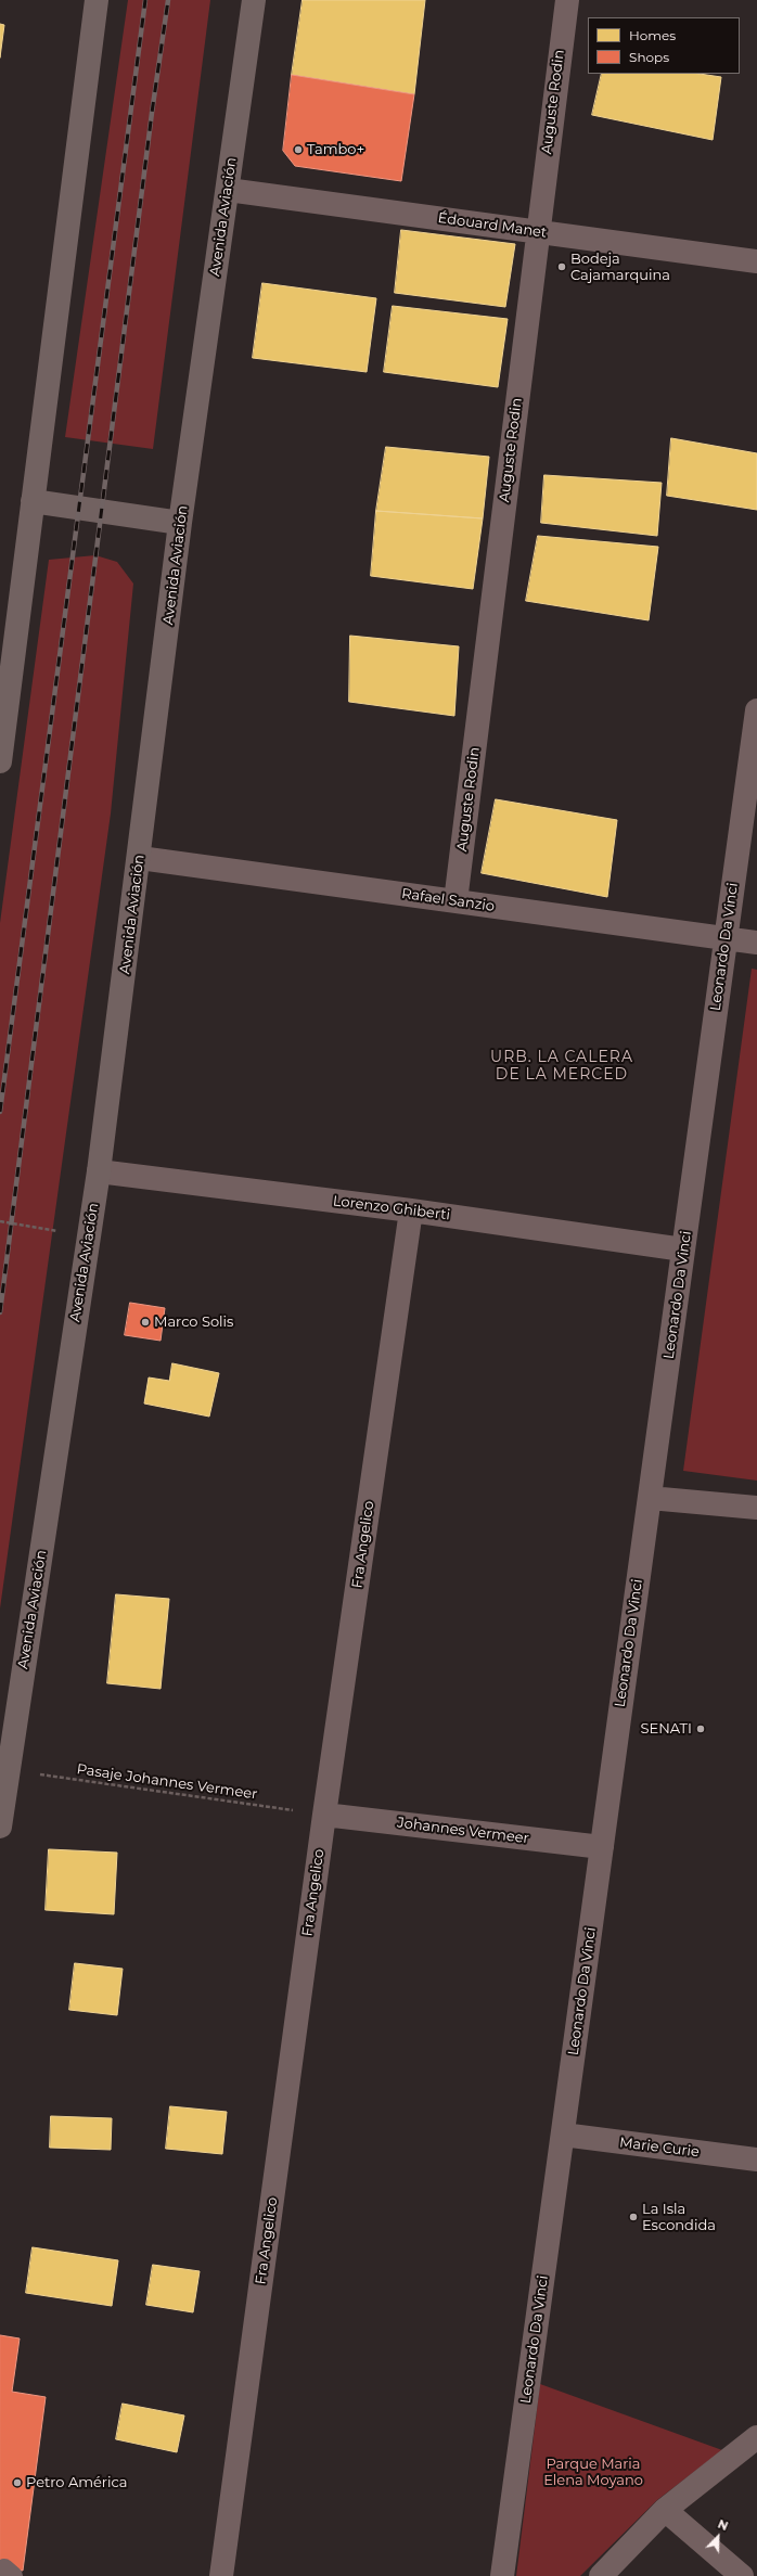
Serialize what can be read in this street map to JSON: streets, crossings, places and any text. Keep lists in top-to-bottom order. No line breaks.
{"streets":{"main road":["Avenida Aviación"],"street":["Auguste Rodin","Édouard Manet","Rafael Sanzio","Leonardo Da Vinci","Lorenzo Ghiberti","Fra Angelico","Johannes Vermeer","Marie Curie"],"path":["Pasaje Johannes Vermeer"]},"crossings":[["Auguste Rodin","Édouard Manet"],["Auguste Rodin","Rafael Sanzio"],["Avenida Aviación","Édouard Manet"],["Avenida Aviación","Rafael Sanzio"],["Avenida Aviación","Lorenzo Ghiberti"],["Avenida Aviación","Pasaje Johannes Vermeer"],["Rafael Sanzio","Leonardo Da Vinci"],["Leonardo Da Vinci","Lorenzo Ghiberti"],["Leonardo Da Vinci","Johannes Vermeer"],["Leonardo Da Vinci","Marie Curie"],["Lorenzo Ghiberti","Fra Angelico"],["Fra Angelico","Pasaje Johannes Vermeer"],["Fra Angelico","Johannes Vermeer"],["Pasaje Johannes Vermeer","Johannes Vermeer"]],"districts":["URB. LA CALERA DE LA MERCED"],"parks":["Parque Maria Elena Moyano"],"places":["Tambo+","Bodeja Cajamarquina","Marco Solis","SENATI","La Isla Escondida","Petro América"],"legend":["Homes","Shops"],"north":"top right"}
